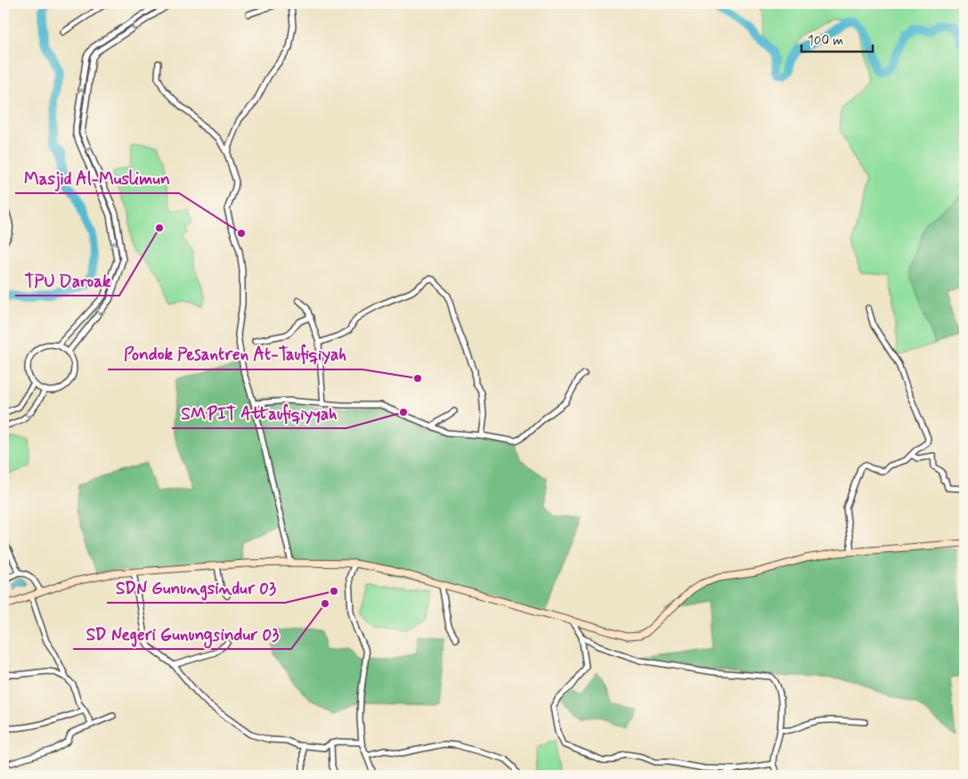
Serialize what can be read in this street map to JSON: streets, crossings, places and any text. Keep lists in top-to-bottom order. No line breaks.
{"places":["TPU Daroak","Masjid Al-Muslimun","Pondok Pesantren At-Taufiqiyah","SMPIT Attaufiqiyyah","SDN Gunungsindur 03","SD Negeri Gunungsindur 03"],"scale_bar":"100 m"}
